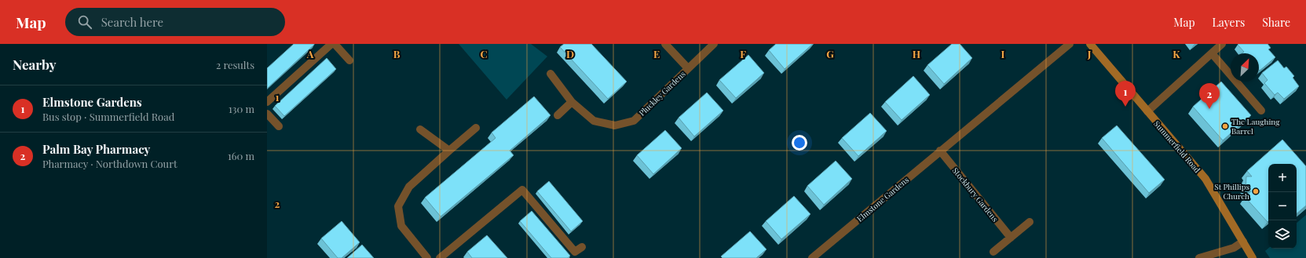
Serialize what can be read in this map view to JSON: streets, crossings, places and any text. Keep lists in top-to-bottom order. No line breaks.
{"streets":{"street":["Pluckley Gardens","Summerfield Road","Stockbury Gardens","Elmstone Gardens"]},"crossings":[["Stockbury Gardens","Elmstone Gardens"]],"places":["The Laughing Barrel","St Phillips Church"],"north":"top right","page":{"header":"Map","search":"Search here","nav":["Map","Layers","Share"],"heading":["Nearby","2 results"],"pins":["1","2"],"list":[{"mark":"1","name":"Elmstone Gardens","note":"Bus stop · Summerfield Road","value":"130 m"},{"mark":"2","name":"Palm Bay Pharmacy","note":"Pharmacy · Northdown Court","value":"160 m"}],"map_buttons":["+","−"]},"grid":{"columns":["A","B","C","D","E","F","G","H","I","J","K"],"rows":["1","2"]}}
